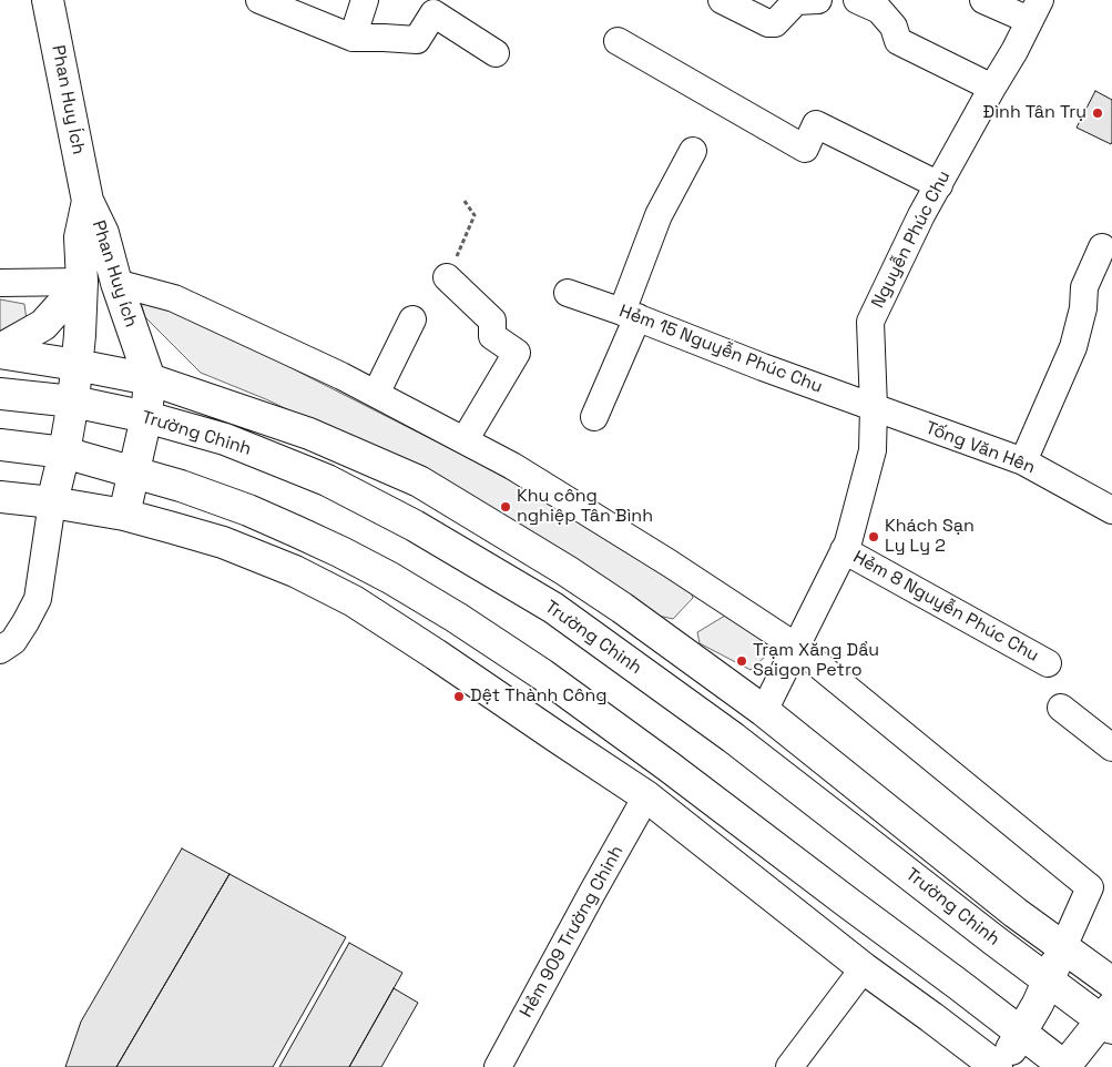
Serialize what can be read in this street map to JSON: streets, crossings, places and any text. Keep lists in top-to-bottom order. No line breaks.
{"streets":{"main road":["Phan Huy Ích","Phan Huy ích","Trường Chinh"],"street":["Nguyễn Phúc Chu","Hẻm 15 Nguyễn Phúc Chu","Tống Văn Hên","Hẻm 8 Nguyễn Phúc Chu","Hẻm 909 Trường Chinh"]},"crossings":[["Phan Huy Ích","Phan Huy ích"],["Nguyễn Phúc Chu","Hẻm 15 Nguyễn Phúc Chu"],["Nguyễn Phúc Chu","Trường Chinh"],["Nguyễn Phúc Chu","Tống Văn Hên"],["Nguyễn Phúc Chu","Hẻm 8 Nguyễn Phúc Chu"],["Phan Huy ích","Trường Chinh"],["Hẻm 15 Nguyễn Phúc Chu","Tống Văn Hên"]],"places":["Đình Tân Trụ","Khu công nghiệp Tân Bình","Khách Sạn Ly Ly 2","Trạm Xăng Dầu Saigon Petro","Dệt Thành Công"]}
